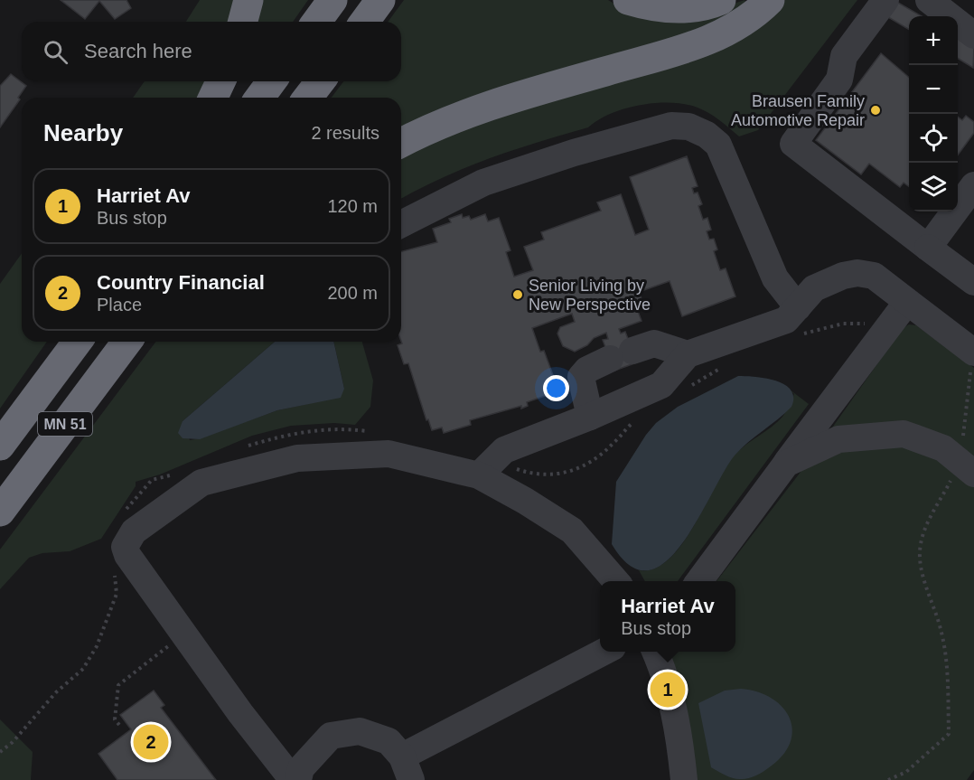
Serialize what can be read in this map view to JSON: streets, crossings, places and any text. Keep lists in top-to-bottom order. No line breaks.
{"streets":{"highway":["MN 51"]},"places":["Brausen Family Automotive Repair","Senior Living by New Perspective"],"page":{"map_buttons":["+","−"],"search":"Search here","heading":["Nearby","2 results"],"list":[{"mark":"1","name":"Harriet Av","note":"Bus stop","value":"120 m"},{"mark":"2","name":"Country Financial","note":"Place","value":"200 m"}],"popup":["Harriet Av","Bus stop"],"pins":["1","2"]}}
